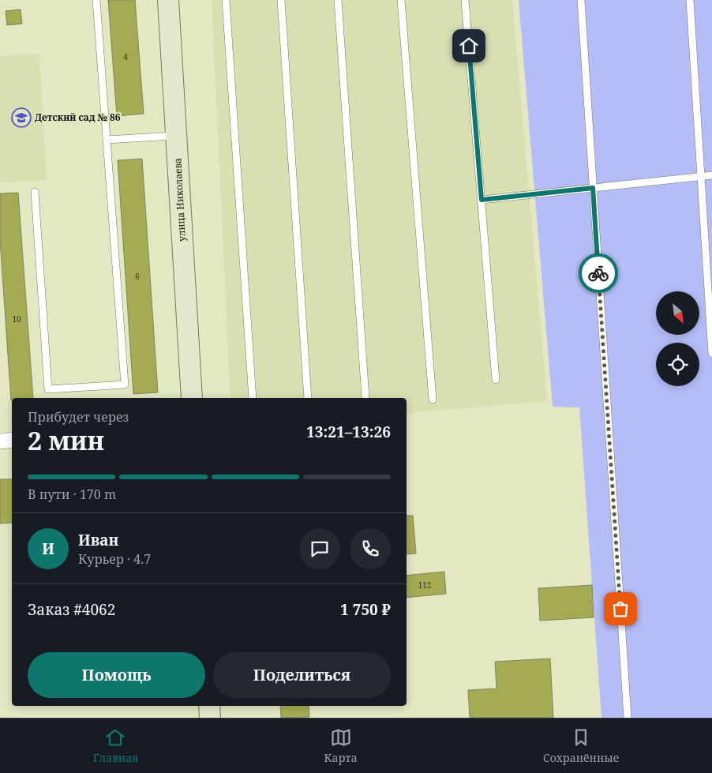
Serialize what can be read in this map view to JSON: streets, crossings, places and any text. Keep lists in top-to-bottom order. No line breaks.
{"streets":{"main road":["улица Николаева"]},"places":{"school or university":["Детский сад № 86"]},"house_numbers":["4","6","10","112"],"north":"bottom right","page":{"heading":["2 мин","Прибудет через","13:21–13:26"],"panel":["Иван","Курьер · 4.7","Заказ #4062","1 750 ₽"],"bar":"В пути · 170 m","round":"И","buttons":["Помощь","Поделиться"],"tabs":["Главная","Карта","Сохранённые"]}}
